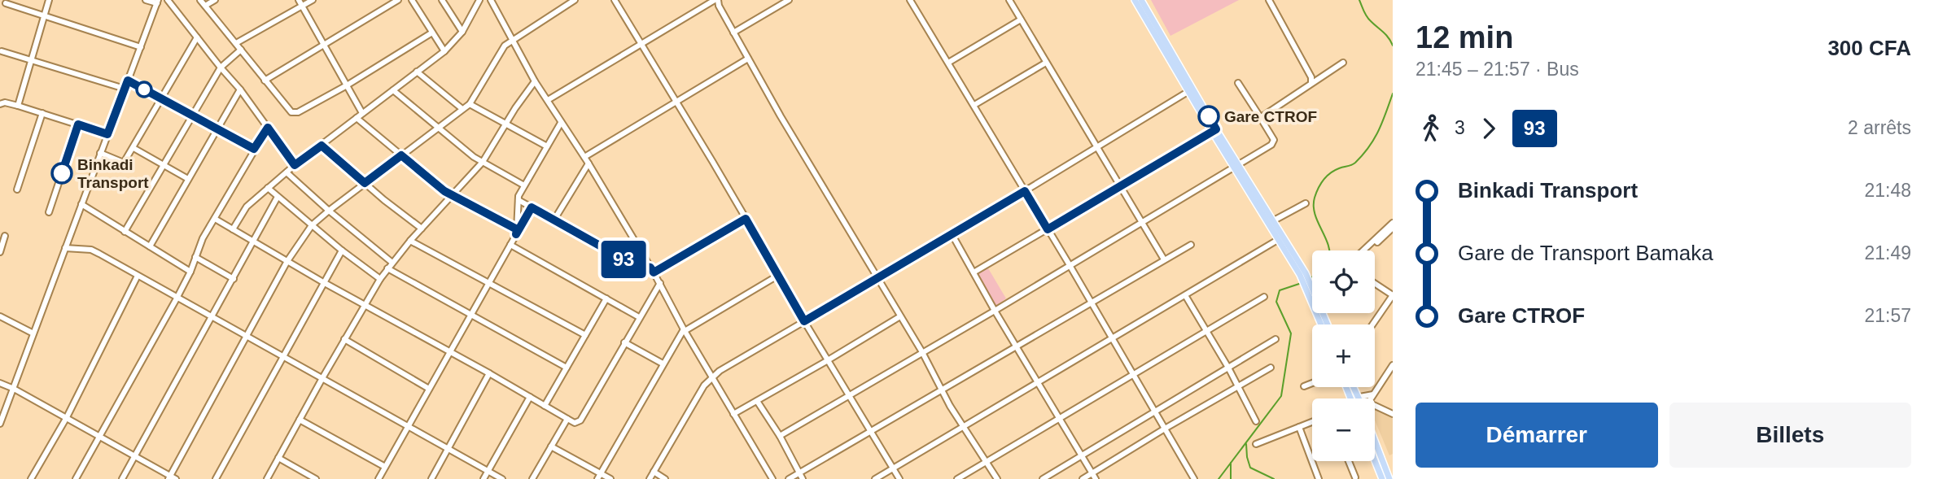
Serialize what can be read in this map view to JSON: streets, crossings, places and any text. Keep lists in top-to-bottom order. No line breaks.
{"places":["Gare CTROF","Binkadi Transport"],"lines":["bus line 93"],"page":{"on_map":"93","heading":["12 min","21:45 – 21:57 · Bus","300 CFA"],"legs":["3","93","2 arrêts"],"list":[{"name":"Binkadi Transport","value":"21:48"},{"name":"Gare de Transport Bamaka","value":"21:49"},{"name":"Gare CTROF","value":"21:57"}],"map_buttons":["+","−"],"buttons":["Démarrer","Billets"]}}
